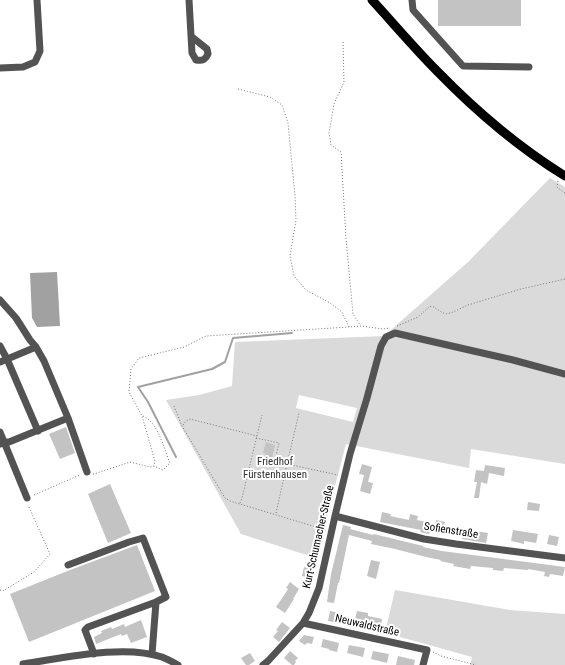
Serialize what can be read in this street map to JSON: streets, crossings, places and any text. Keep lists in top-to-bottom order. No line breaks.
{"streets":{"street":["Sofienstraße","Kurt-Schumacher-Straße","Neuwaldstraße"]},"crossings":[["Sofienstraße","Kurt-Schumacher-Straße"],["Kurt-Schumacher-Straße","Neuwaldstraße"]],"parks":["Friedhof Fürstenhausen"]}
